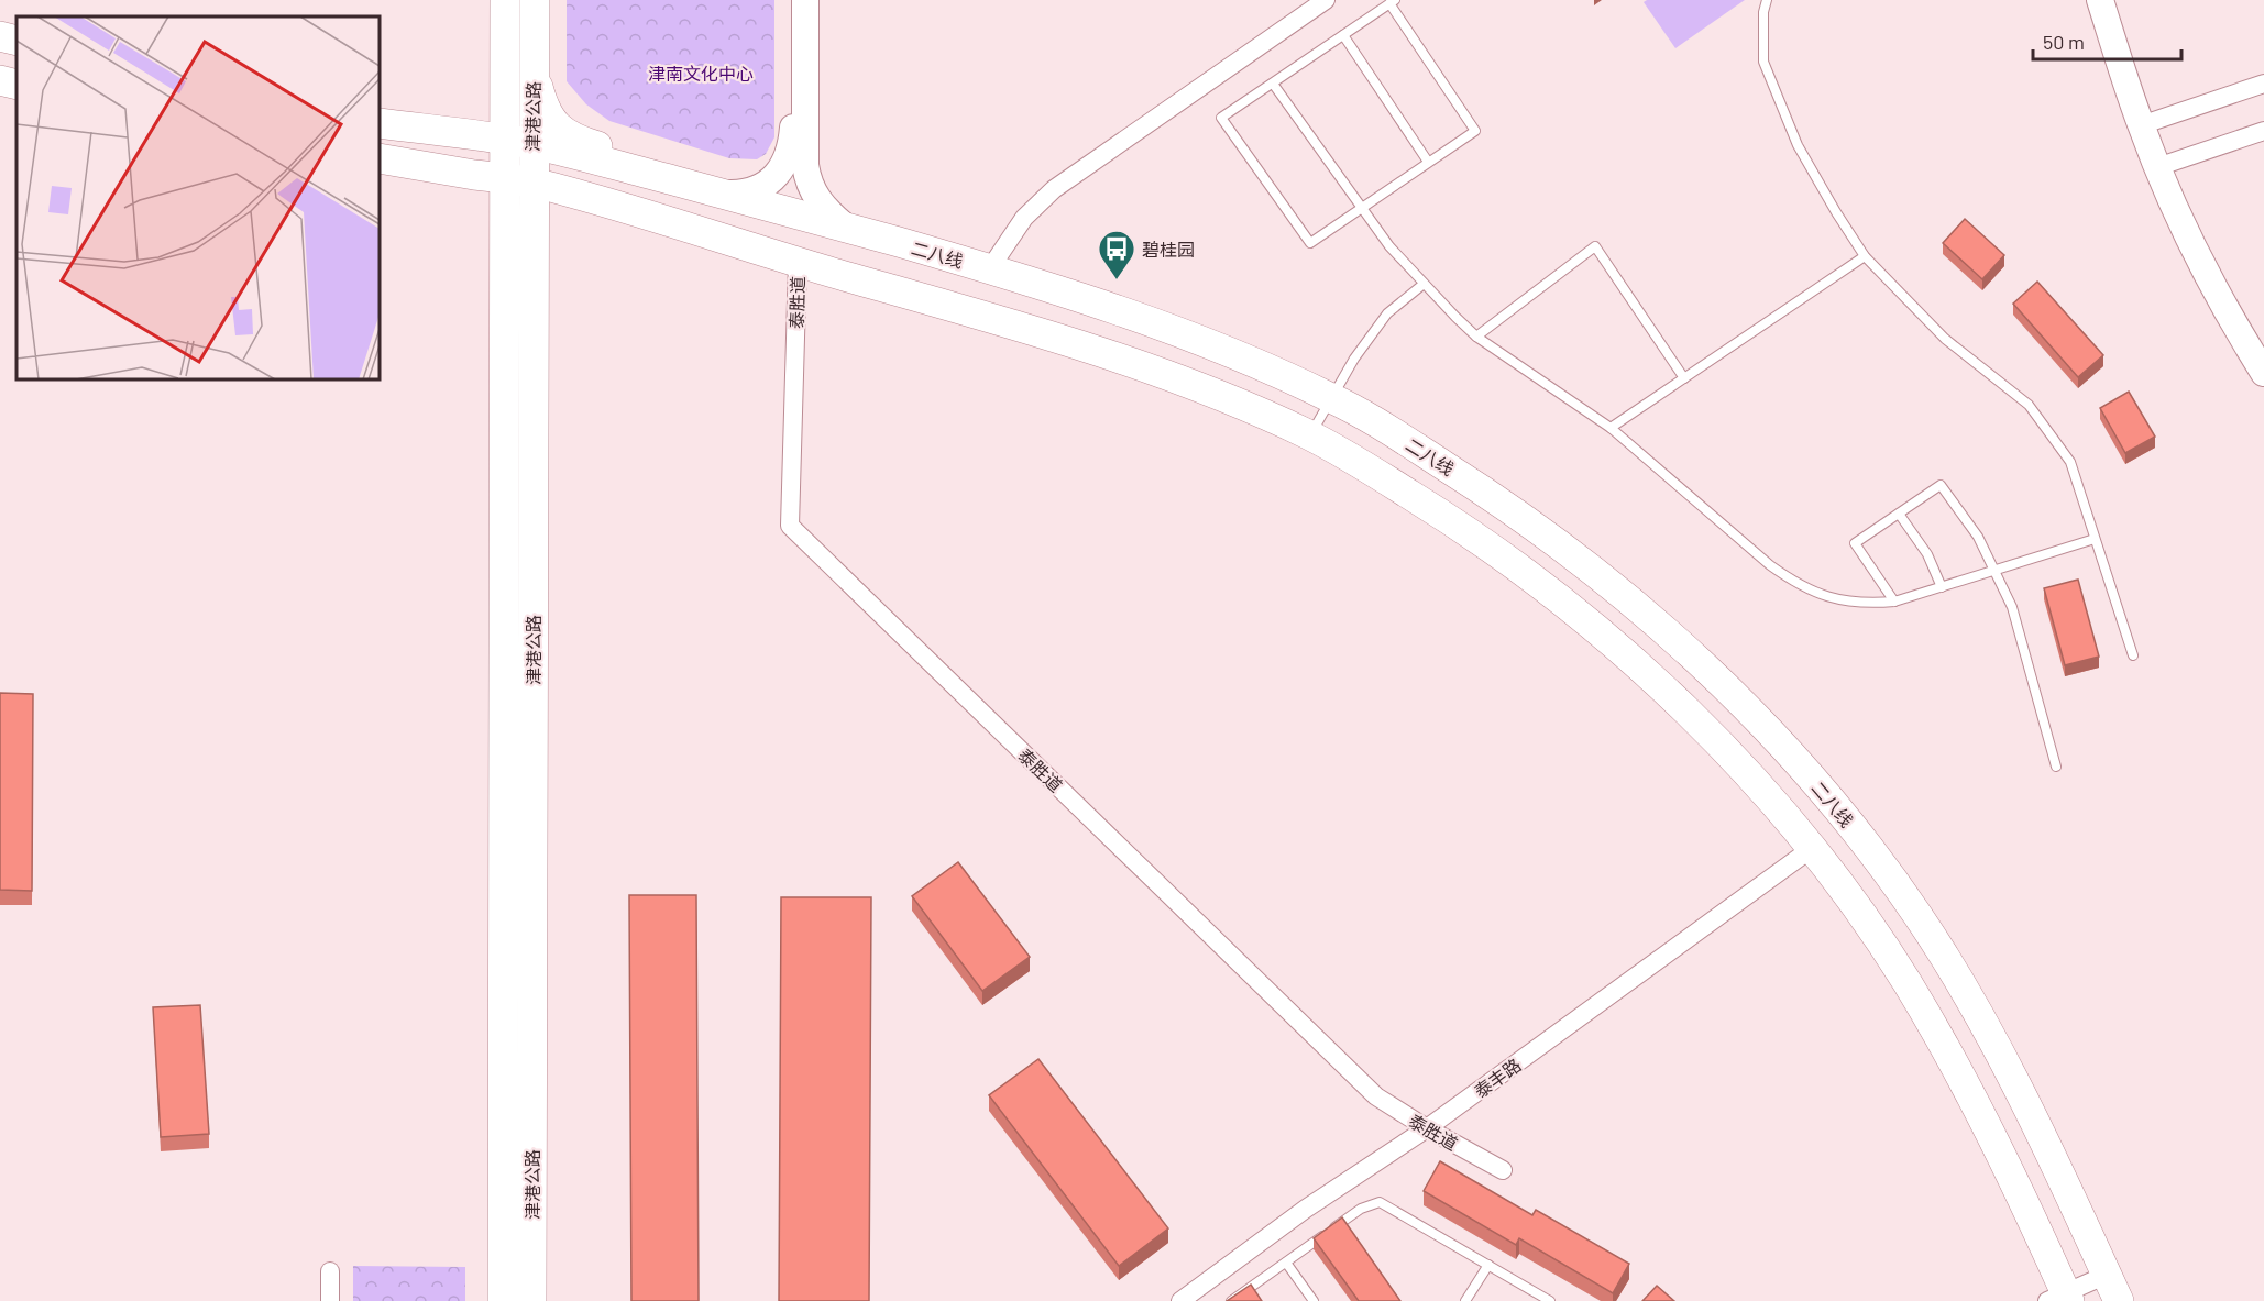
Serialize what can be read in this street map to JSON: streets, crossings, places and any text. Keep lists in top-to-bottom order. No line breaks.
{"streets":{"main road":["津港公路","二八线"],"street":["泰胜道","泰丰路"]},"crossings":[["津港公路","二八线"],["二八线","泰胜道"],["二八线","泰丰路"],["泰胜道","泰丰路"]],"parks":["津南文化中心"],"places":{"bus stop":["碧桂园"]},"scale_bar":"50 m"}
